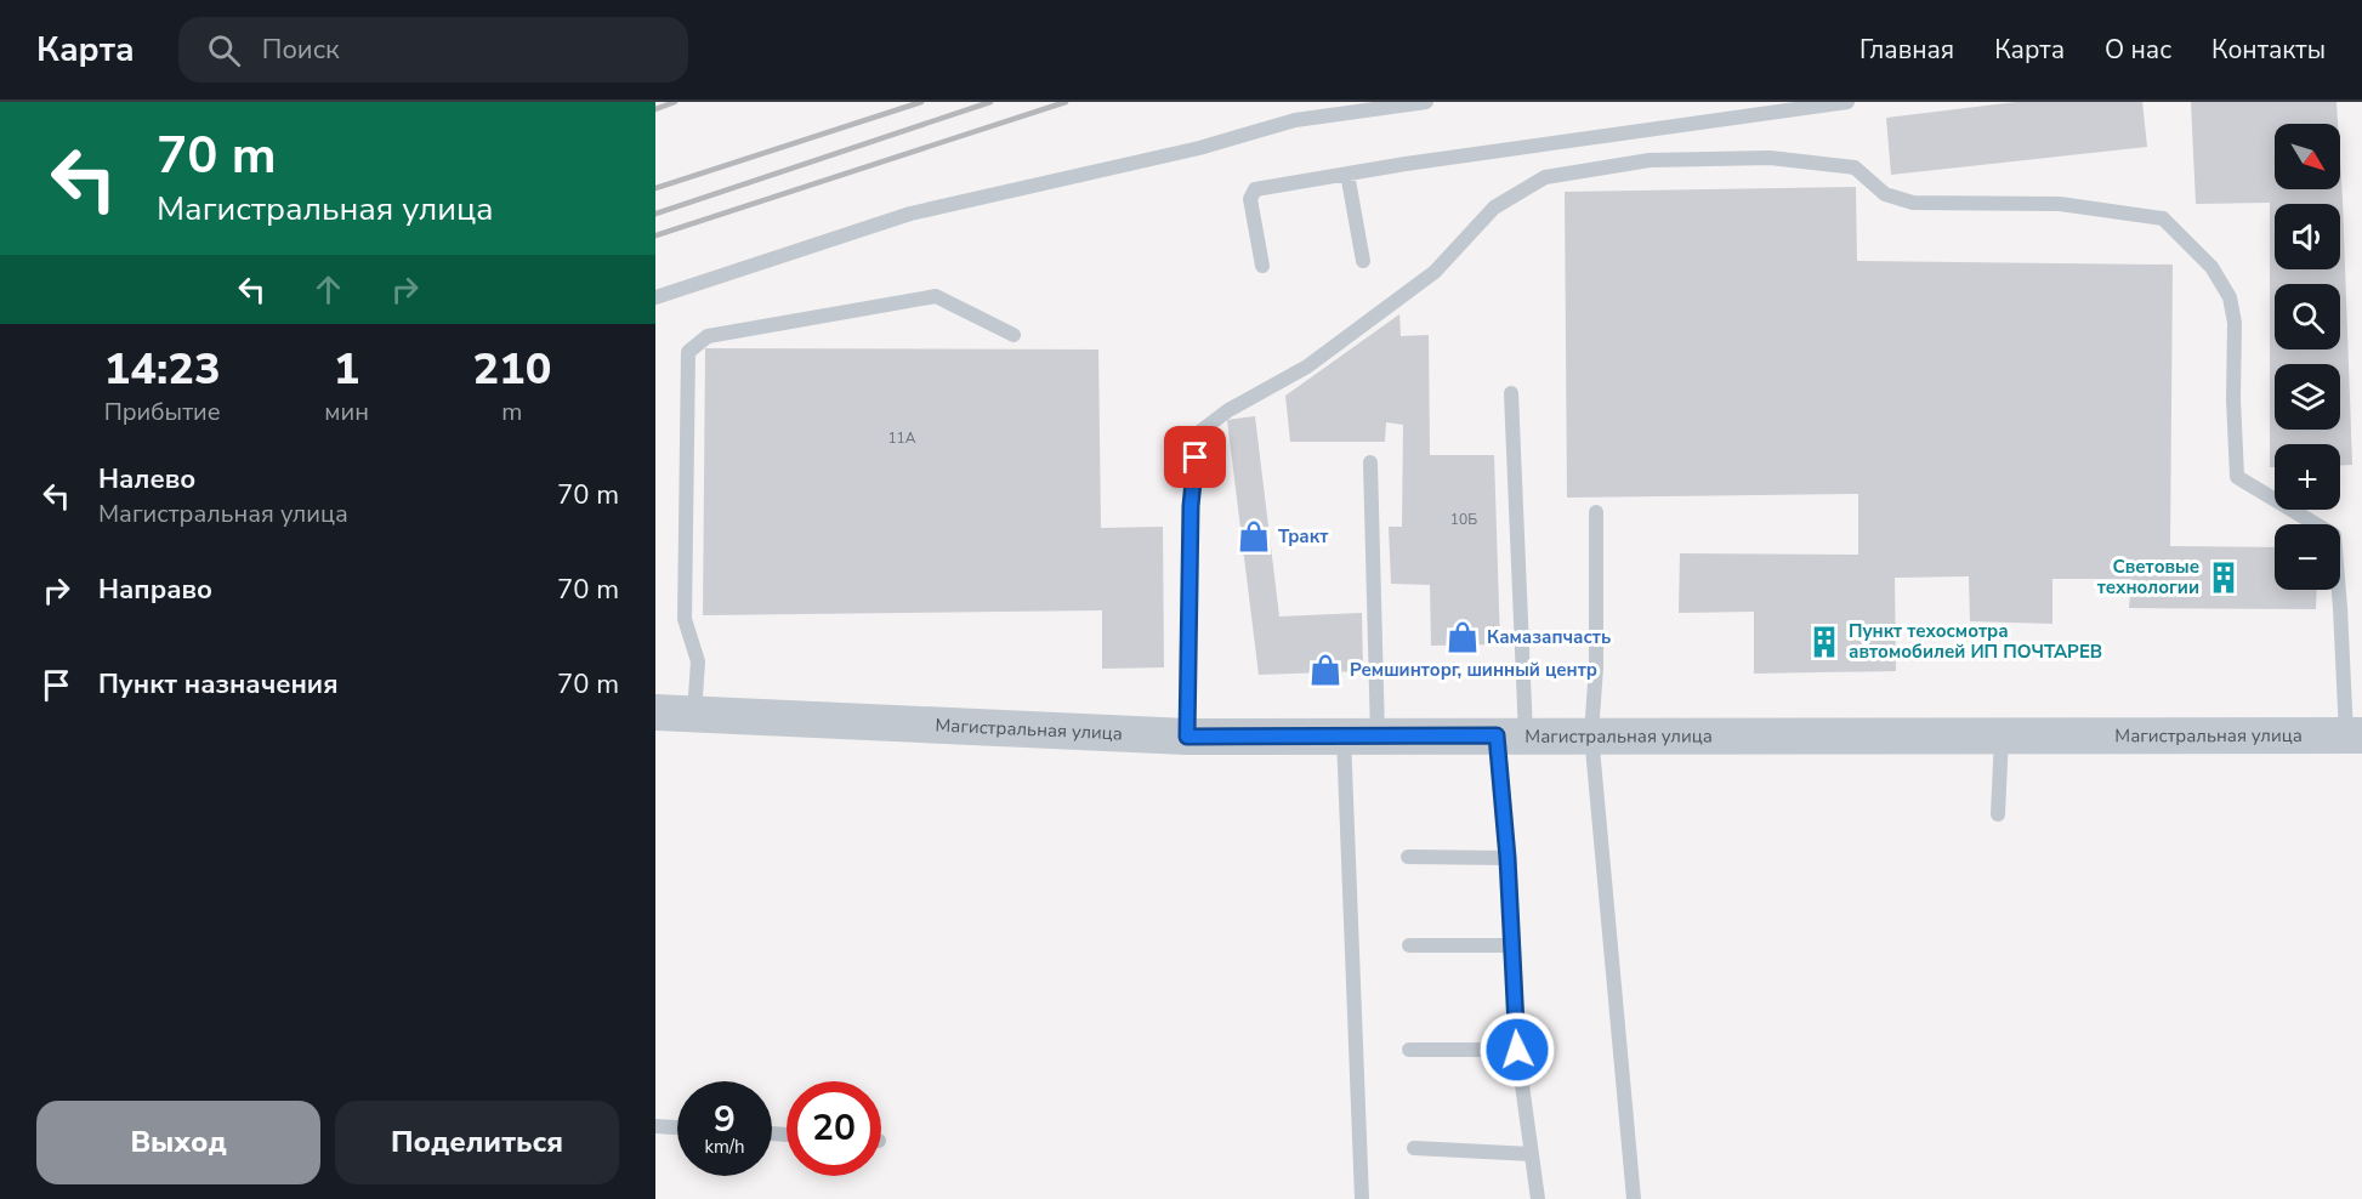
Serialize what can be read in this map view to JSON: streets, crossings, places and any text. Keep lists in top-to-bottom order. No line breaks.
{"streets":{"street":["Магистральная улица"]},"places":{"shop":["Тракт","Камазапчасть","Ремшинторг, шинный центр"],"building":["Световые технологии","Пункт техосмотра автомобилей ИП ПОЧТАРЕВ"]},"house_numbers":["11А","10Б"],"north":"bottom right","page":{"header":"Карта","search":"Поиск","nav":["Главная","Карта","О нас","Контакты"],"turn":["70 m","Магистральная улица"],"map_buttons":["+","−"],"eta":["14:23","Прибытие","1","мин","210","m"],"list":[{"name":"Налево","note":"Магистральная улица","value":"70 m"},{"name":"Направо","value":"70 m"},{"name":"Пункт назначения","value":"70 m"}],"speed":"9 km/h","limit":"20","buttons":["Выход","Поделиться"]}}
